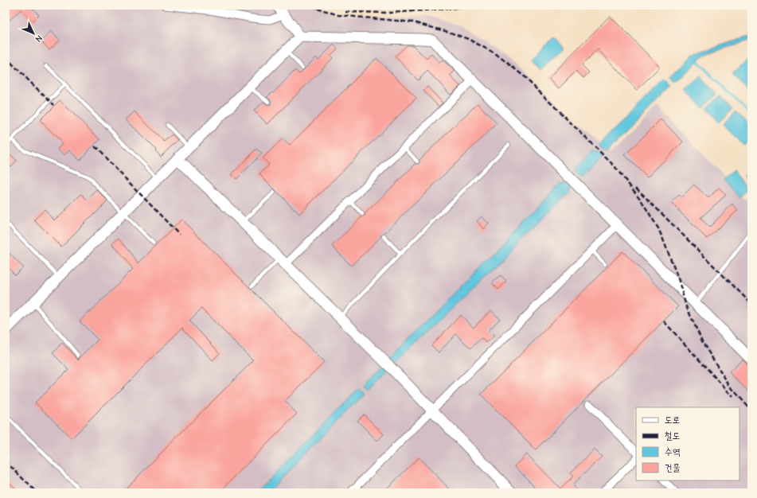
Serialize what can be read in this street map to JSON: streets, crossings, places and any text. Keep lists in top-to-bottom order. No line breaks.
{"legend":["도로","철도","수역","건물"],"north":"bottom right"}
